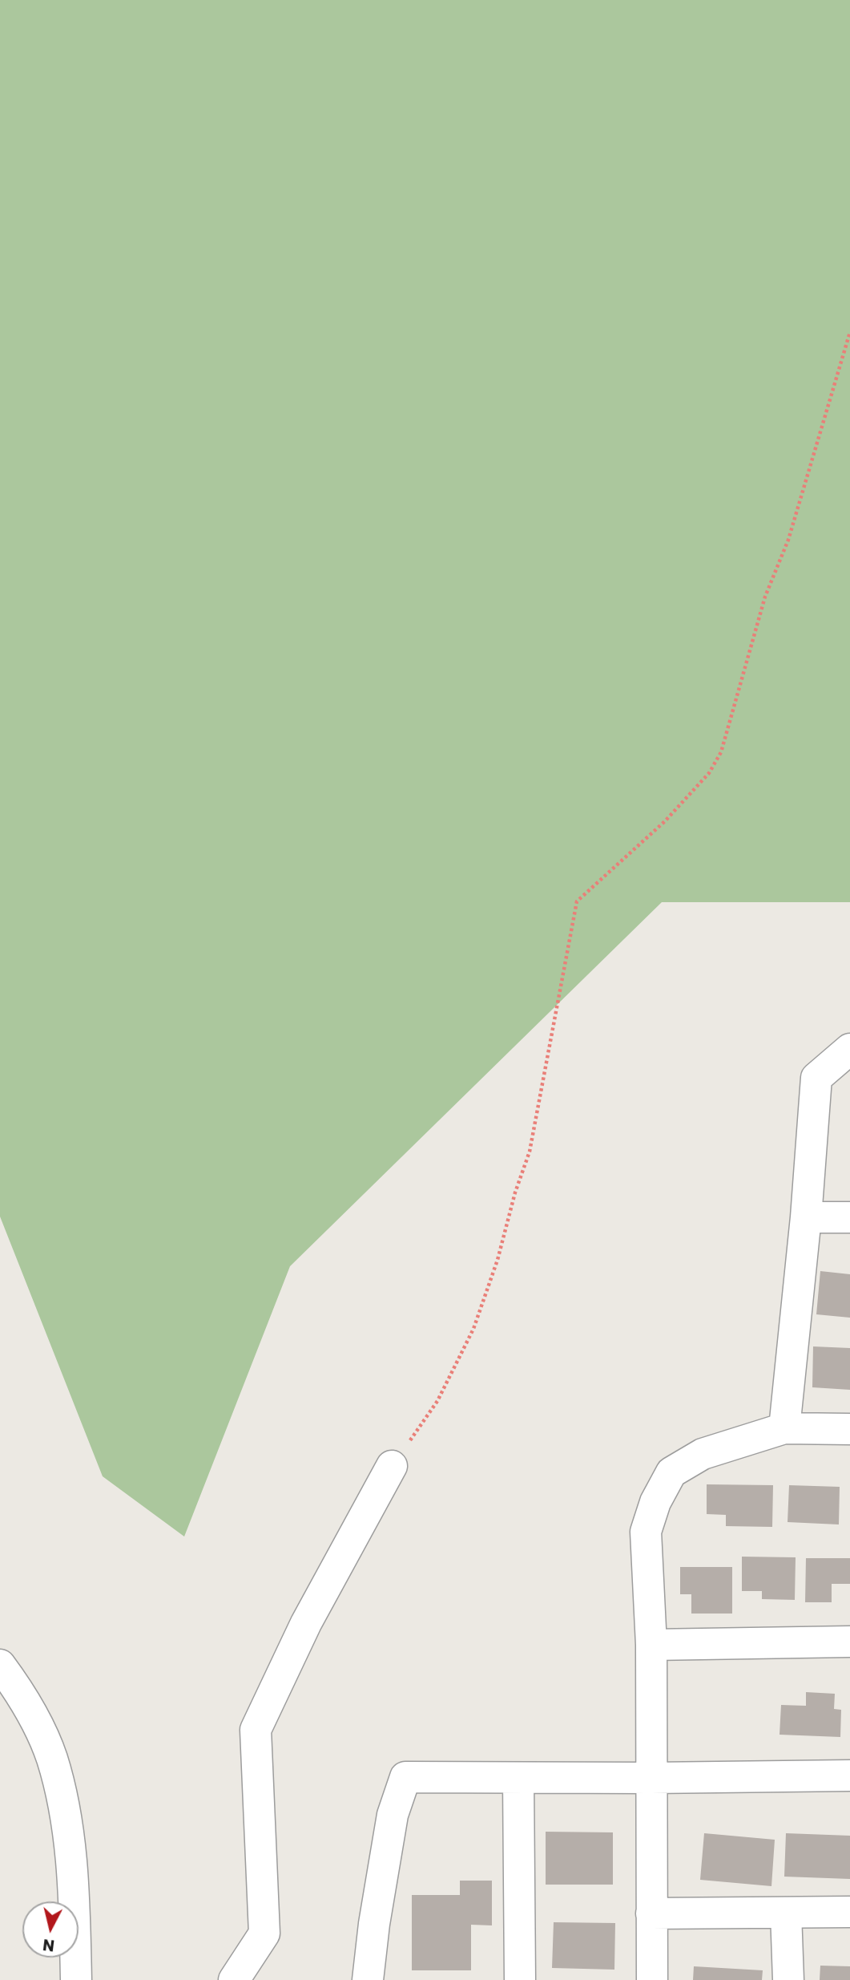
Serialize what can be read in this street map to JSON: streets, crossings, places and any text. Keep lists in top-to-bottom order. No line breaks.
{"north":"bottom"}
